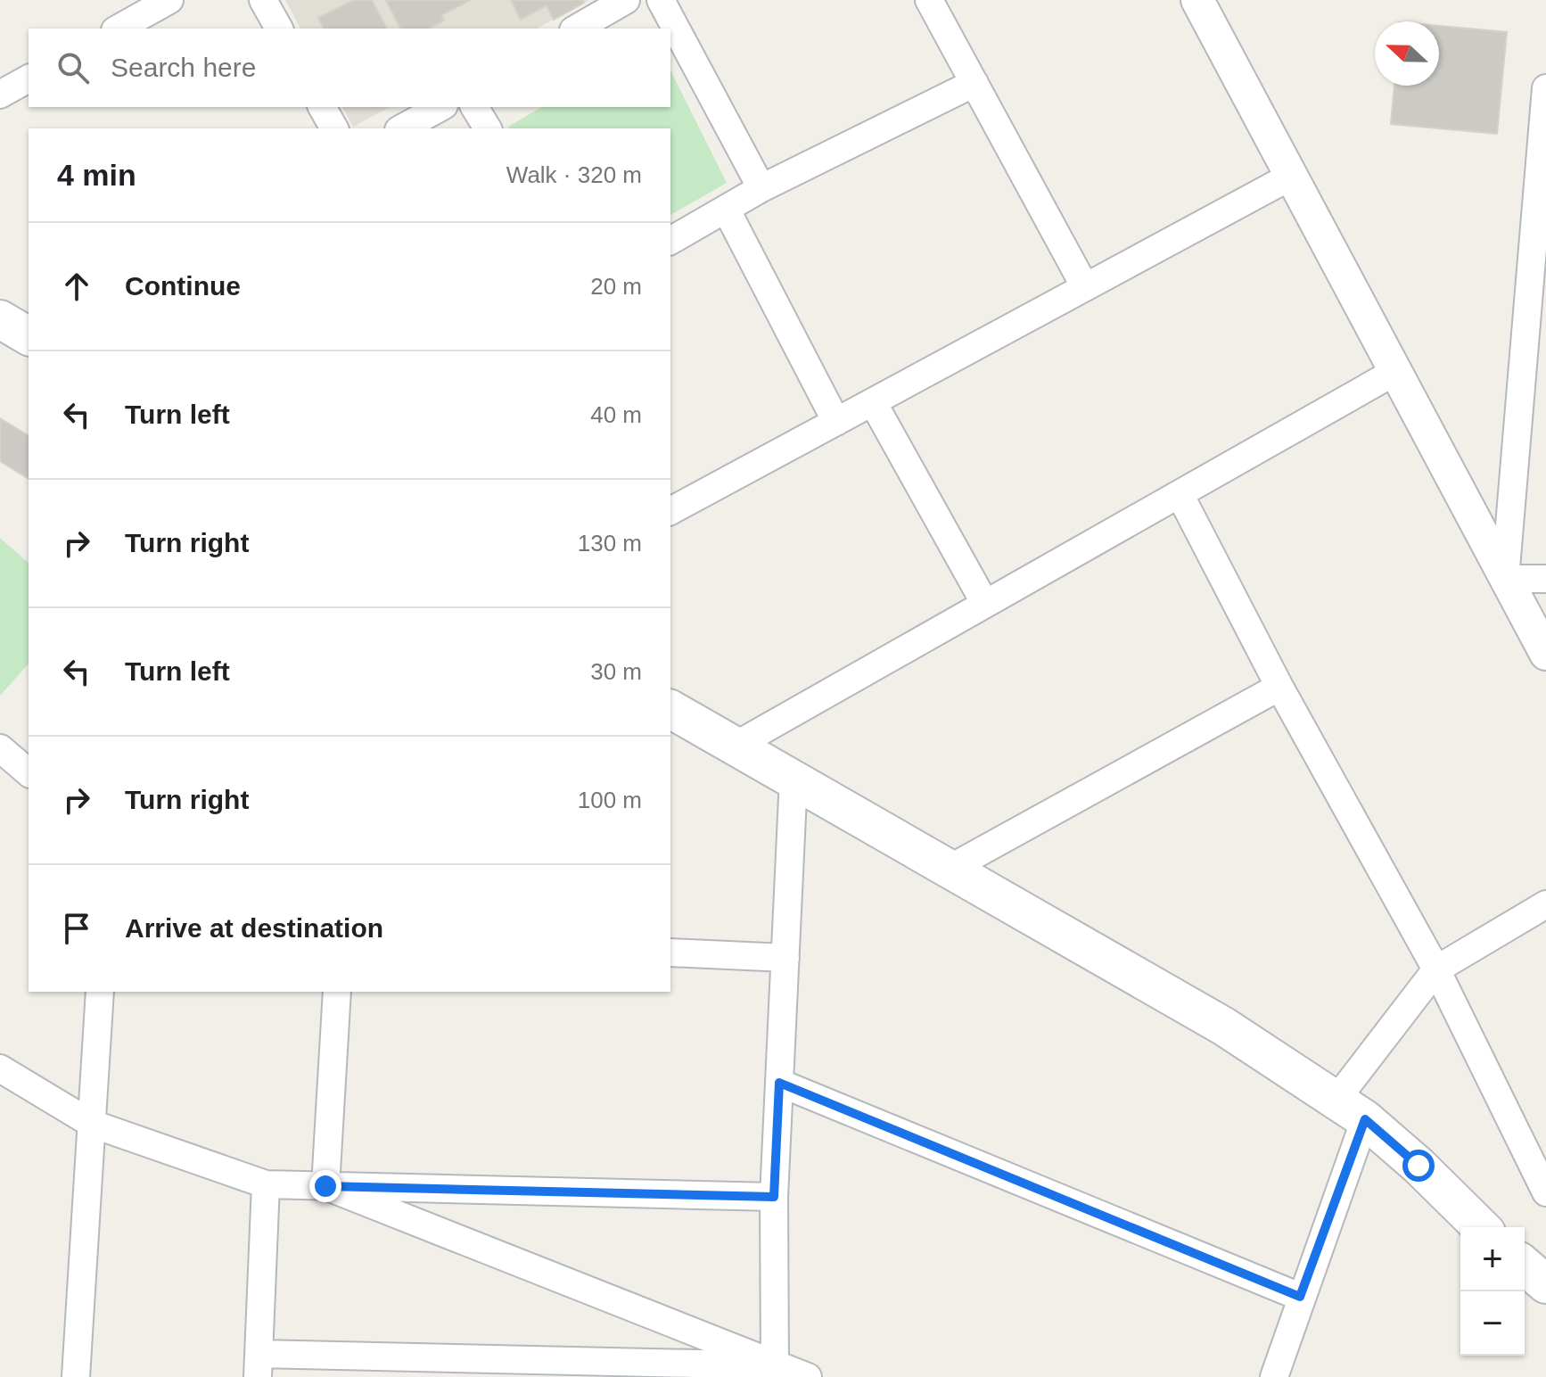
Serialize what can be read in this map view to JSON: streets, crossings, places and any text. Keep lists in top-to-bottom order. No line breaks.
{"north":"left","page":{"search":"Search here","heading":["4 min","Walk · 320 m"],"list":[["Continue","20 m"],["Turn left","40 m"],["Turn right","130 m"],["Turn left","30 m"],["Turn right","100 m"],"Arrive at destination"],"map_buttons":["+","−"]}}
